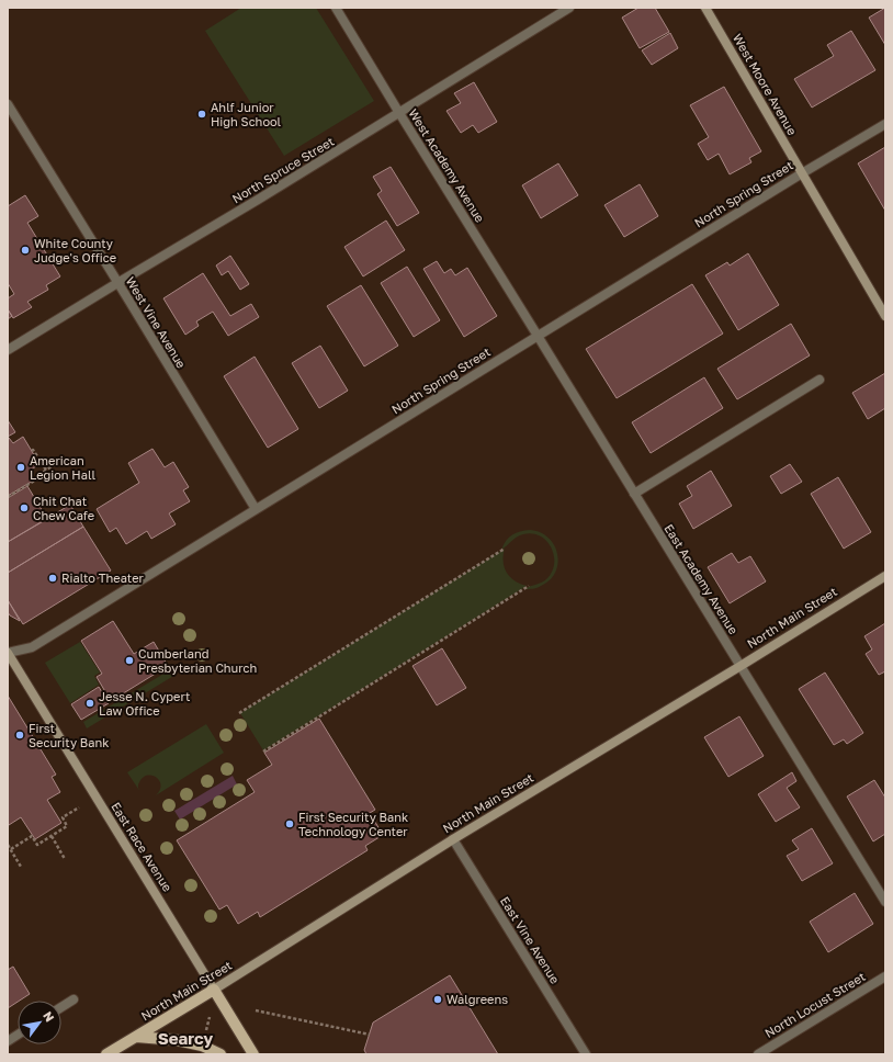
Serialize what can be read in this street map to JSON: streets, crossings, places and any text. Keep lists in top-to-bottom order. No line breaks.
{"streets":{"main road":["North Main Street","East Race Avenue"],"street":["West Moore Avenue","West Academy Avenue","North Spruce Street","North Spring Street","West Vine Avenue","East Academy Avenue","East Vine Avenue","North Locust Street"]},"crossings":[["West Moore Avenue","North Spring Street"],["West Academy Avenue","North Spruce Street"],["West Academy Avenue","North Spring Street"],["West Academy Avenue","East Academy Avenue"],["North Spruce Street","West Vine Avenue"],["North Spring Street","West Vine Avenue"],["North Spring Street","East Academy Avenue"],["North Spring Street","East Race Avenue"],["East Academy Avenue","North Main Street"],["North Main Street","East Race Avenue"],["North Main Street","East Vine Avenue"]],"districts":["Searcy"],"places":["Ahlf Junior High School","White County Judge's Office","American Legion Hall","Chit Chat Chew Cafe","Rialto Theater","Cumberland Presbyterian Church","Jesse N. Cypert Law Office","First Security Bank","First Security Bank Technology Center","Walgreens"],"north":"top right"}
